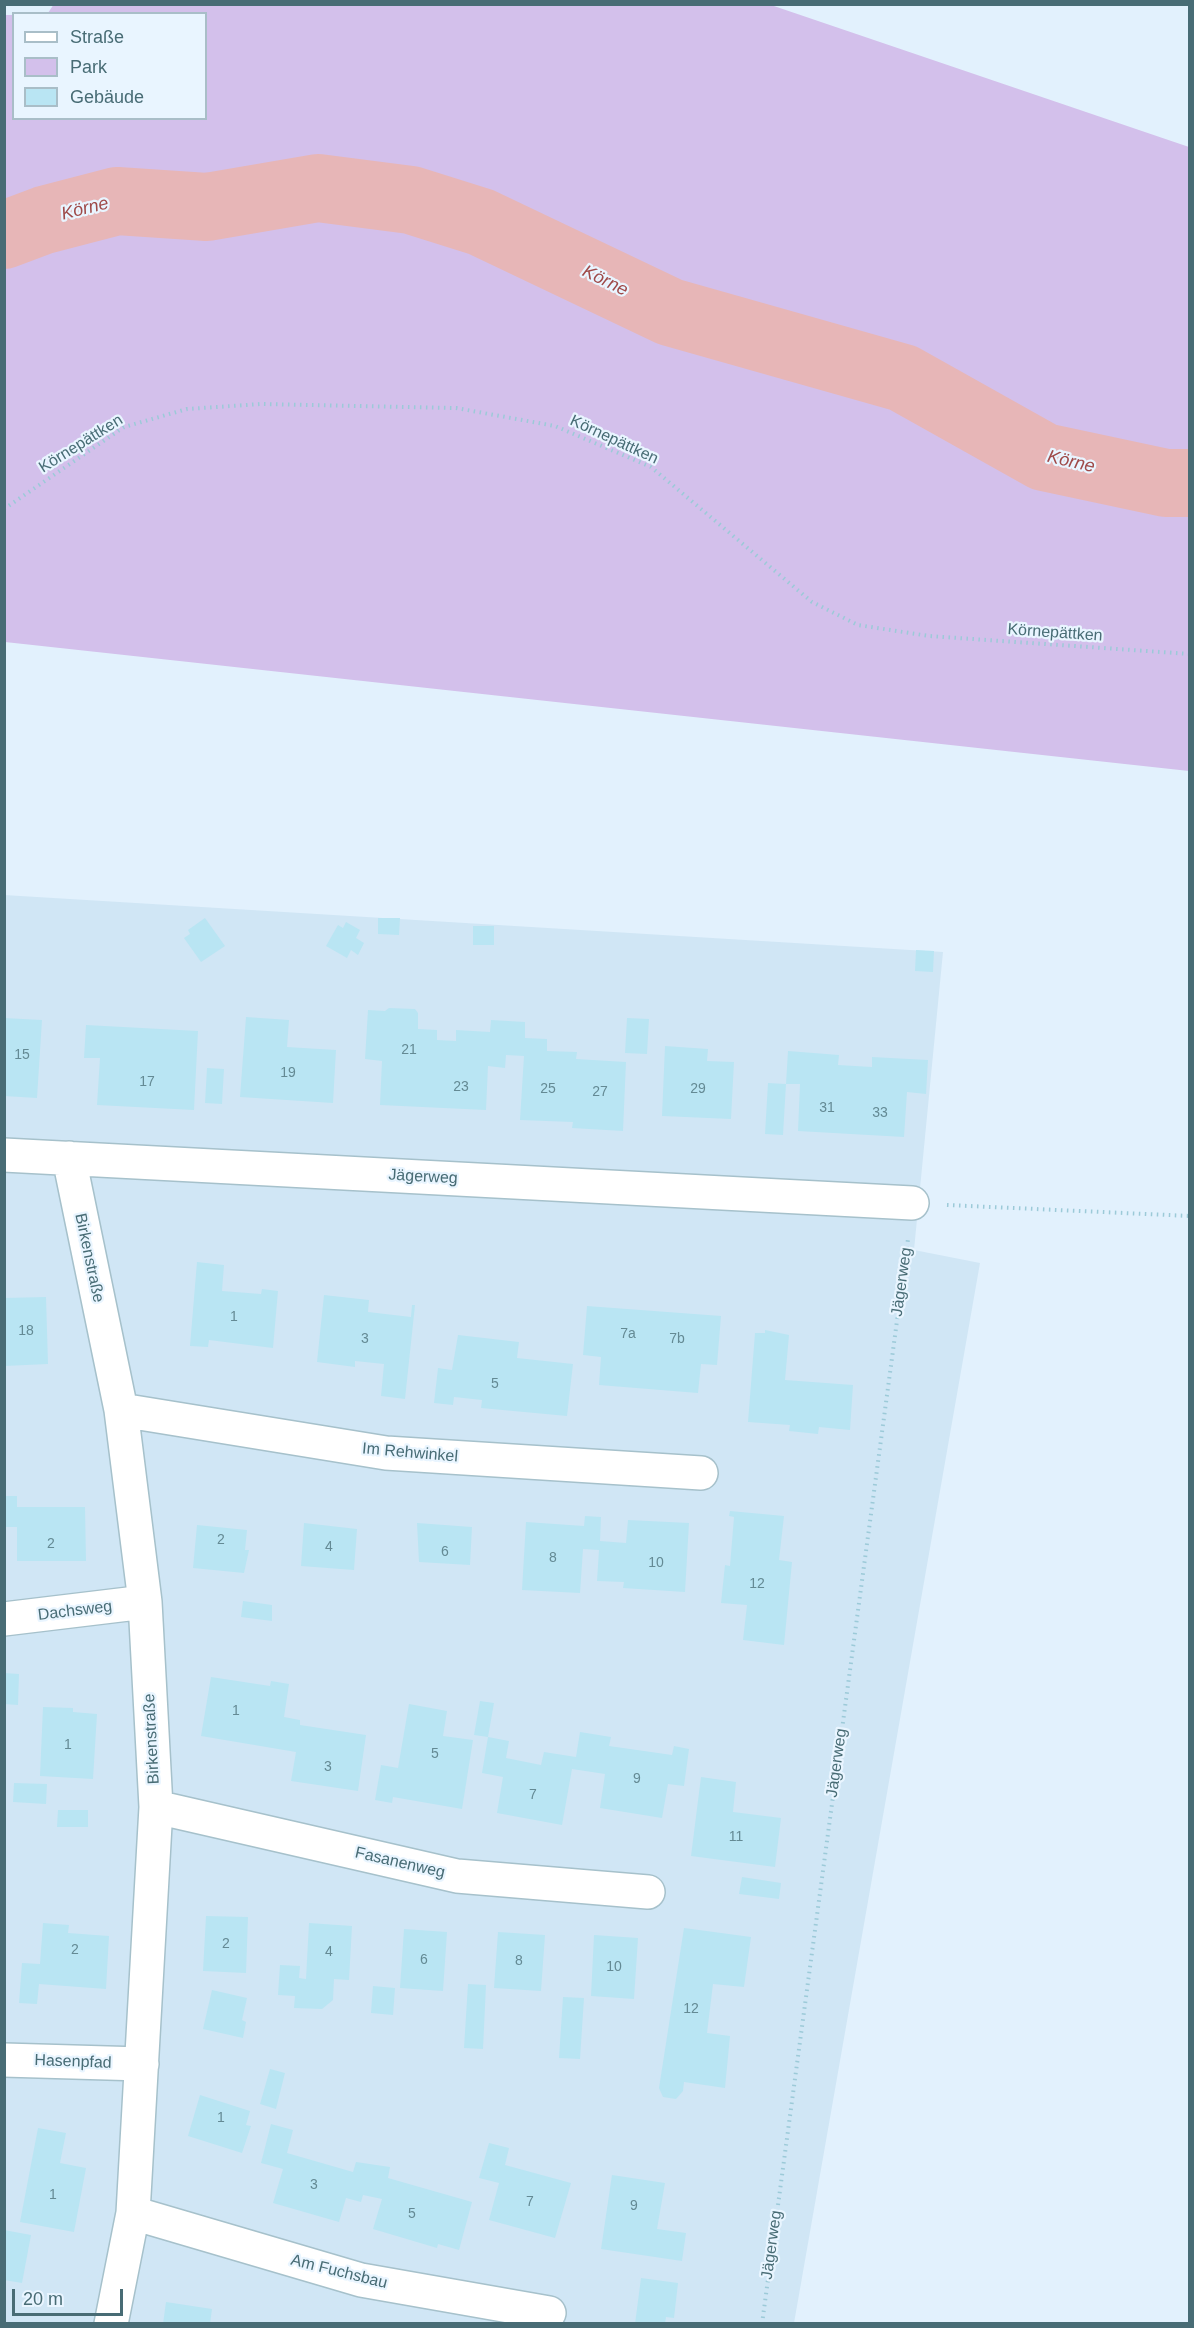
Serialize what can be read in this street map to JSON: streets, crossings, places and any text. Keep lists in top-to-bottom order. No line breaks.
{"streets":{"street":["Jägerweg","Birkenstraße","Im Rehwinkel","Dachsweg","Fasanenweg","Hasenpfad","Am Fuchsbau"],"path":["Körnepättken"]},"crossings":[["Jägerweg","Birkenstraße"],["Birkenstraße","Im Rehwinkel"],["Birkenstraße","Dachsweg"],["Birkenstraße","Fasanenweg"],["Birkenstraße","Hasenpfad"],["Birkenstraße","Am Fuchsbau"]],"water":["Körne"],"house_numbers":["21","15","19","17","23","25","29","27","31","33","1","18","7a","3","7b","5","2","2","4","6","8","10","12","1","1","5","3","9","7","11","2","2","4","6","8","10","12","1","3","1","7","9","5"],"legend":["Straße","Park","Gebäude"],"scale_bar":"20 m"}
